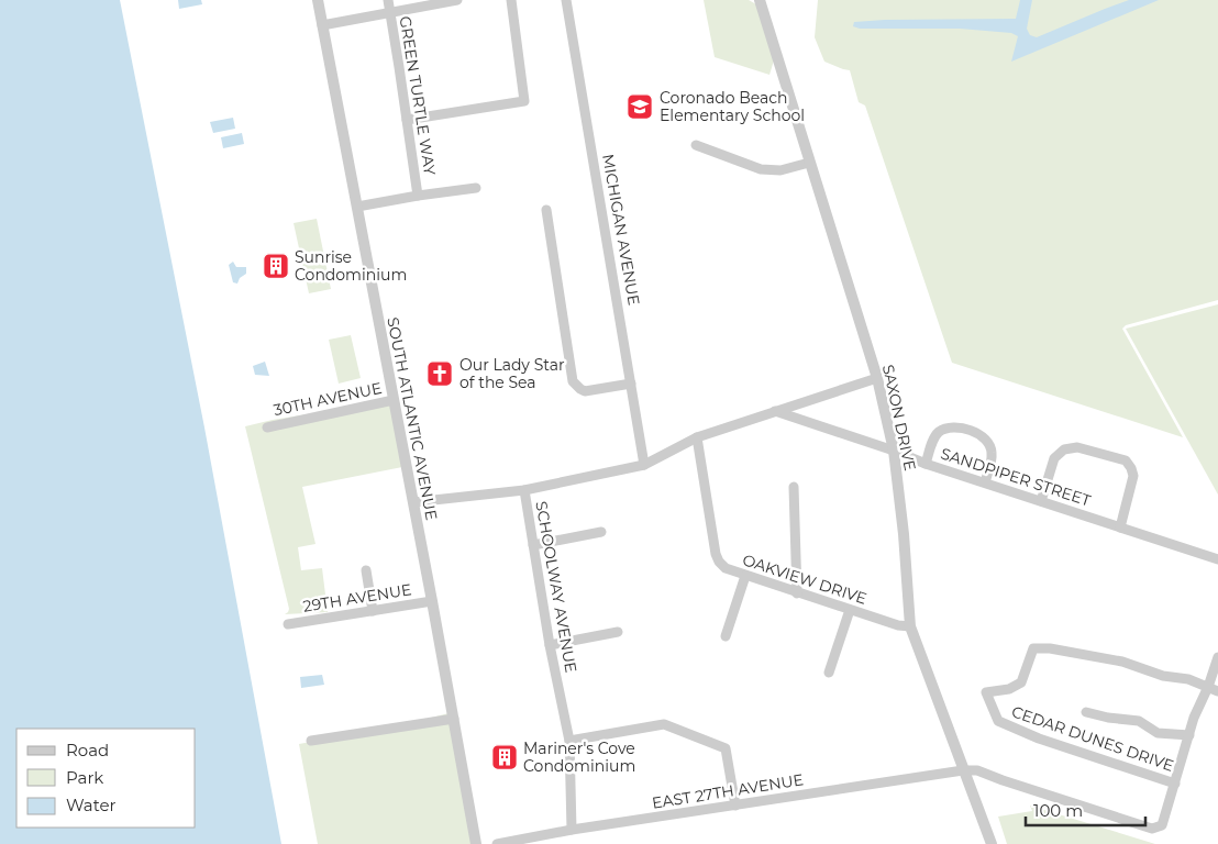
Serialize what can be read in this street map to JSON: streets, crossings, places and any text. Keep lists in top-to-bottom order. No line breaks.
{"streets":{"street":["GREEN TURTLE WAY","MICHIGAN AVENUE","30TH AVENUE","SAXON DRIVE","SOUTH ATLANTIC AVENUE","SANDPIPER STREET","OAKVIEW DRIVE","SCHOOLWAY AVENUE","29TH AVENUE","CEDAR DUNES DRIVE","EAST 27TH AVENUE"]},"crossings":[["MICHIGAN AVENUE","SCHOOLWAY AVENUE"],["30TH AVENUE","SOUTH ATLANTIC AVENUE"],["SAXON DRIVE","SANDPIPER STREET"],["SAXON DRIVE","OAKVIEW DRIVE"],["SAXON DRIVE","SCHOOLWAY AVENUE"],["SAXON DRIVE","CEDAR DUNES DRIVE"],["SAXON DRIVE","EAST 27TH AVENUE"],["SOUTH ATLANTIC AVENUE","29TH AVENUE"],["SANDPIPER STREET","SCHOOLWAY AVENUE"],["OAKVIEW DRIVE","SCHOOLWAY AVENUE"],["SCHOOLWAY AVENUE","EAST 27TH AVENUE"],["CEDAR DUNES DRIVE","EAST 27TH AVENUE"]],"places":{"school or university":["Coronado Beach Elementary School"],"building":["Sunrise Condominium","Mariner's Cove Condominium"],"church":["Our Lady Star of the Sea"]},"legend":["Road","Park","Water"],"scale_bar":"100 m"}
